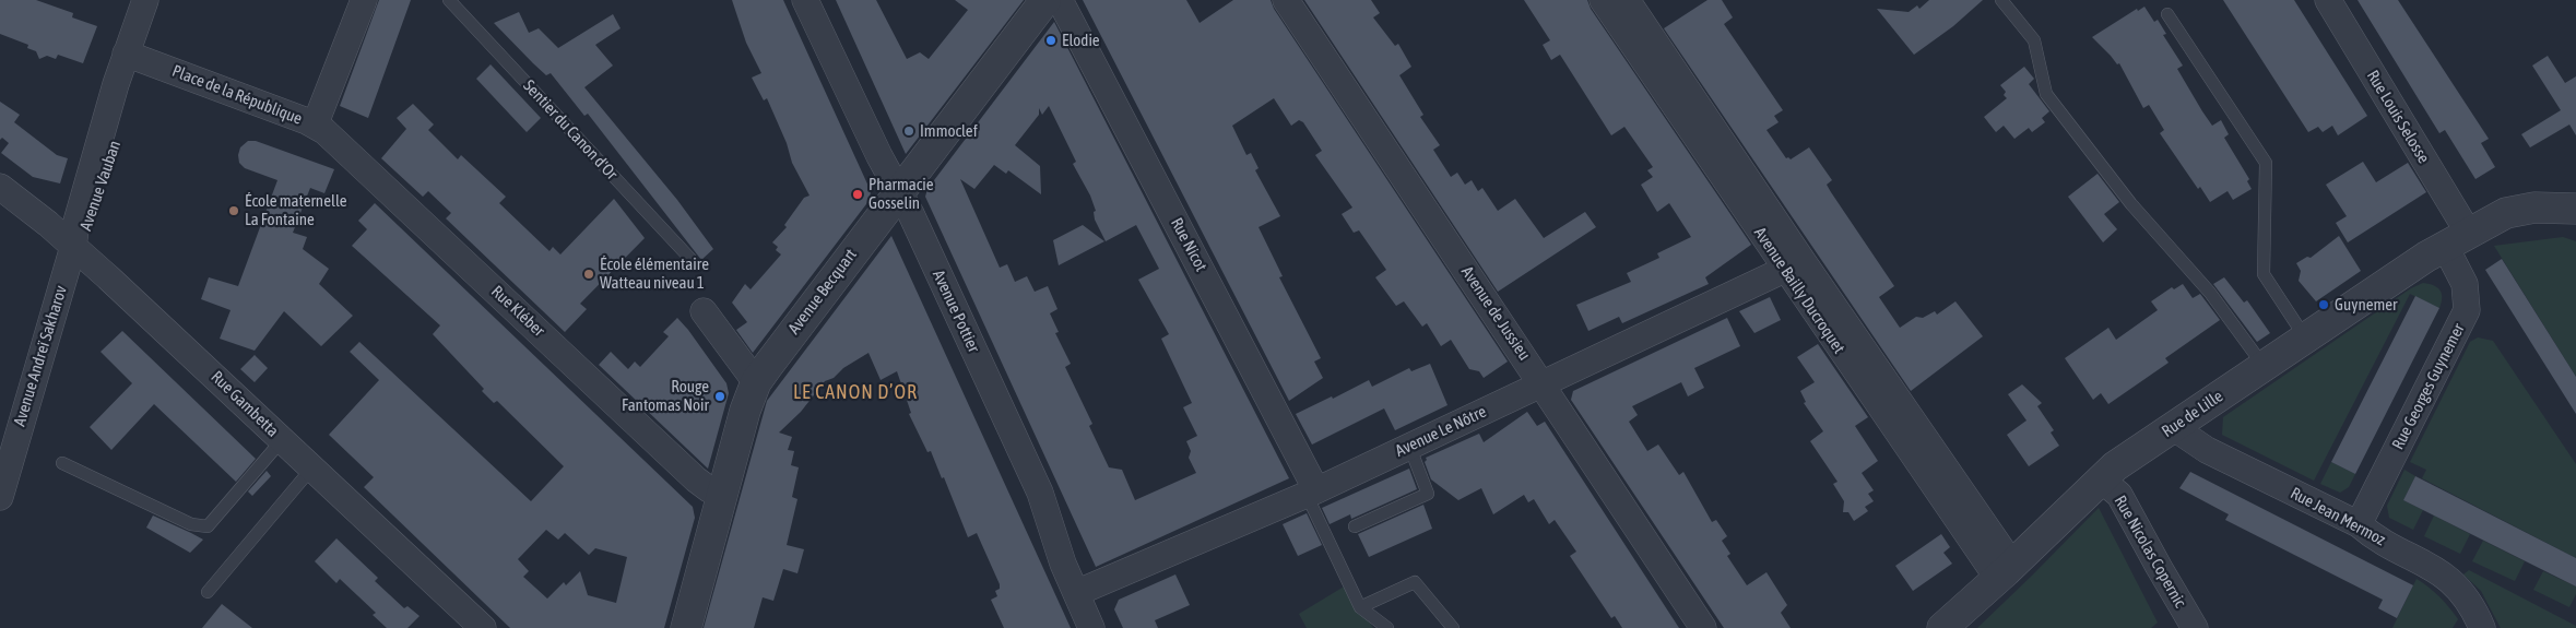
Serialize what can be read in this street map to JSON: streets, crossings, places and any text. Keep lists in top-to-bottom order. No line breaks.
{"streets":{"street":["Place de la République","Rue Louis Selosse","Avenue Vauban","Rue Nicot","Avenue Bailly Ducroquet","Avenue Becquart","Rue Kléber","Avenue Pottier","Avenue de Jussieu","Avenue Andreï Sakharov","Rue Georges Guynemer","Rue Gambetta","Rue de Lille","Avenue Le Nôtre","Rue Jean Mermoz","Rue Nicolas Copernic"],"lane":["Sentier du Canon d'Or"]},"crossings":[["Place de la République","Avenue Vauban"],["Place de la République","Rue Kléber"],["Rue Louis Selosse","Rue Georges Guynemer"],["Rue Louis Selosse","Rue de Lille"],["Avenue Vauban","Avenue Andreï Sakharov"],["Avenue Vauban","Rue Gambetta"],["Rue Nicot","Avenue Le Nôtre"],["Avenue Bailly Ducroquet","Rue de Lille"],["Avenue Bailly Ducroquet","Avenue Le Nôtre"],["Avenue Becquart","Rue Kléber"],["Avenue Becquart","Avenue Pottier"],["Avenue Pottier","Avenue Le Nôtre"],["Avenue de Jussieu","Avenue Le Nôtre"],["Avenue Andreï Sakharov","Rue Gambetta"],["Rue Georges Guynemer","Rue de Lille"],["Rue Georges Guynemer","Rue Jean Mermoz"],["Rue de Lille","Rue Jean Mermoz"],["Rue de Lille","Rue Nicolas Copernic"]],"districts":["LE CANON D’OR"],"places":["Elodie","Immoclef","Pharmacie Gosselin","École maternelle La Fontaine","École élémentaire Watteau niveau 1","Guynemer","Rouge Fantomas Noir"]}
